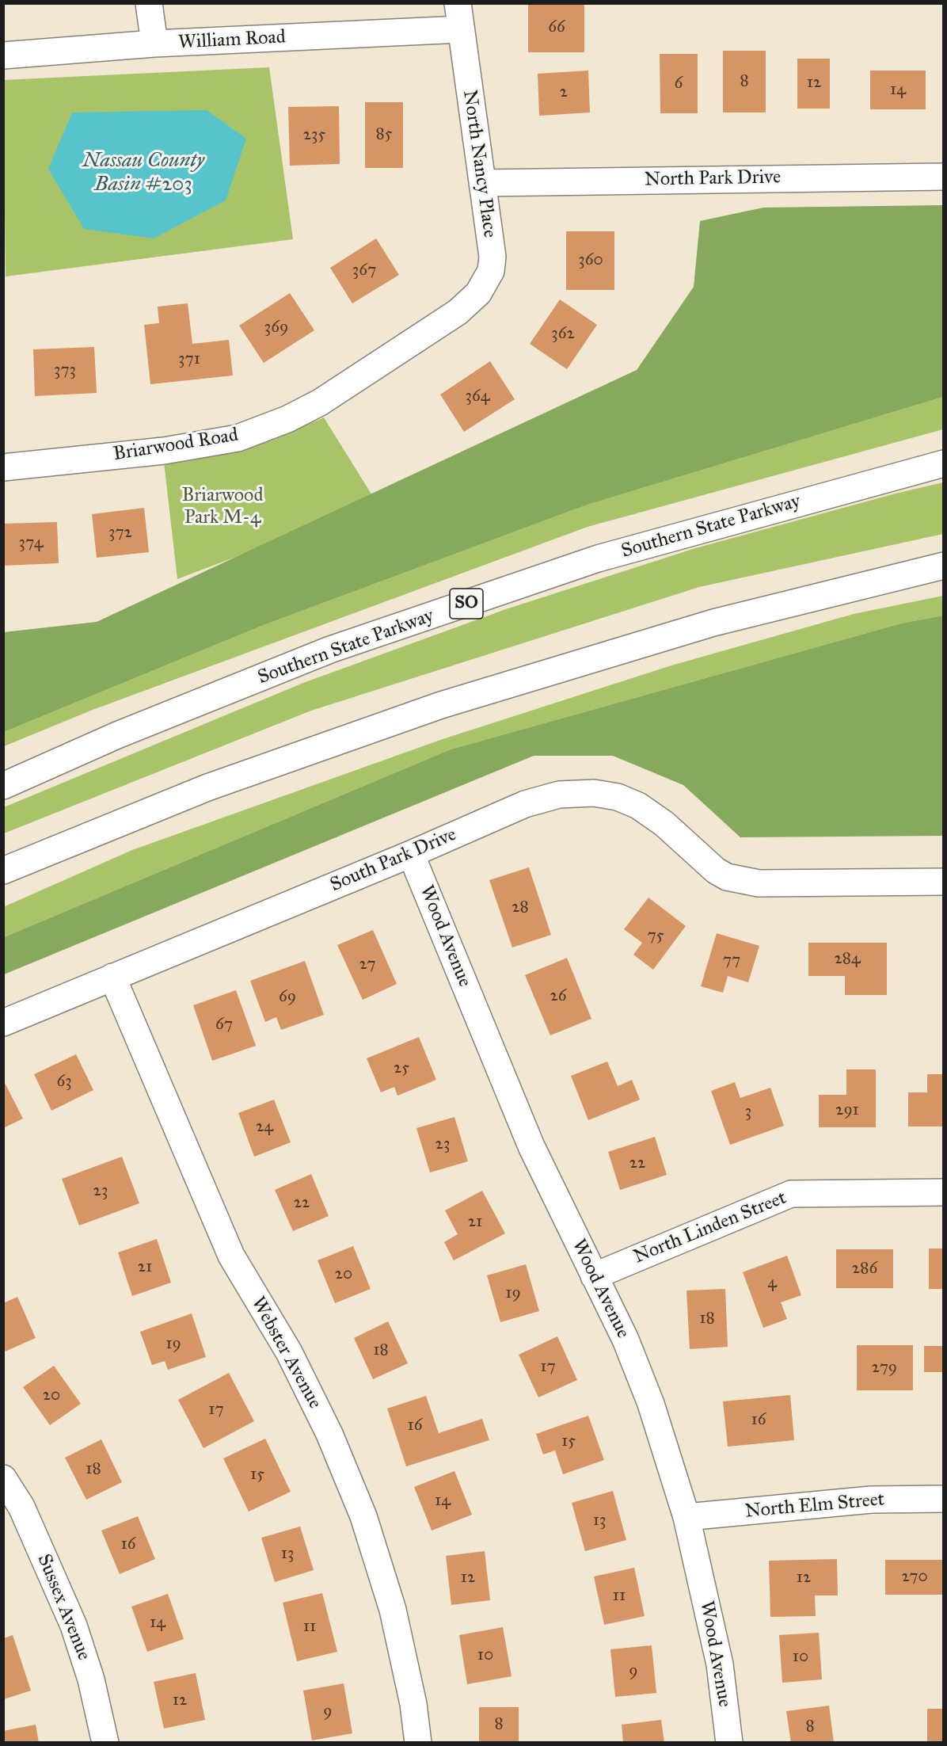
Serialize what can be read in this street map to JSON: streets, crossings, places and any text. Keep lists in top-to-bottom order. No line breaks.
{"streets":{"main road":["William Road","North Nancy Place","North Park Drive","Briarwood Road","Southern State Parkway","SO","South Park Drive","Wood Avenue","North Linden Street","Webster Avenue","North Elm Street","Sussex Avenue"]},"crossings":[["William Road","North Nancy Place"],["North Nancy Place","North Park Drive"],["North Nancy Place","Briarwood Road"],["South Park Drive","Wood Avenue"],["South Park Drive","Webster Avenue"],["Wood Avenue","North Linden Street"],["Wood Avenue","North Elm Street"]],"water":["Nassau County Basin #203"],"parks":["Briarwood Park M-4"],"house_numbers":["66","8","12","6","14","2","85","235","360","367","369","362","371","373","364","372","374","28","75","284","77","27","26","69","67","25","63","291","3","24","23","22","23","22","21","21","286","20","4","19","18","19","18","17","279","20","17","16","16","15","18","15","14","13","16","13","270","12","12","11","14","11","10","10","9","12","9","8","8"]}
